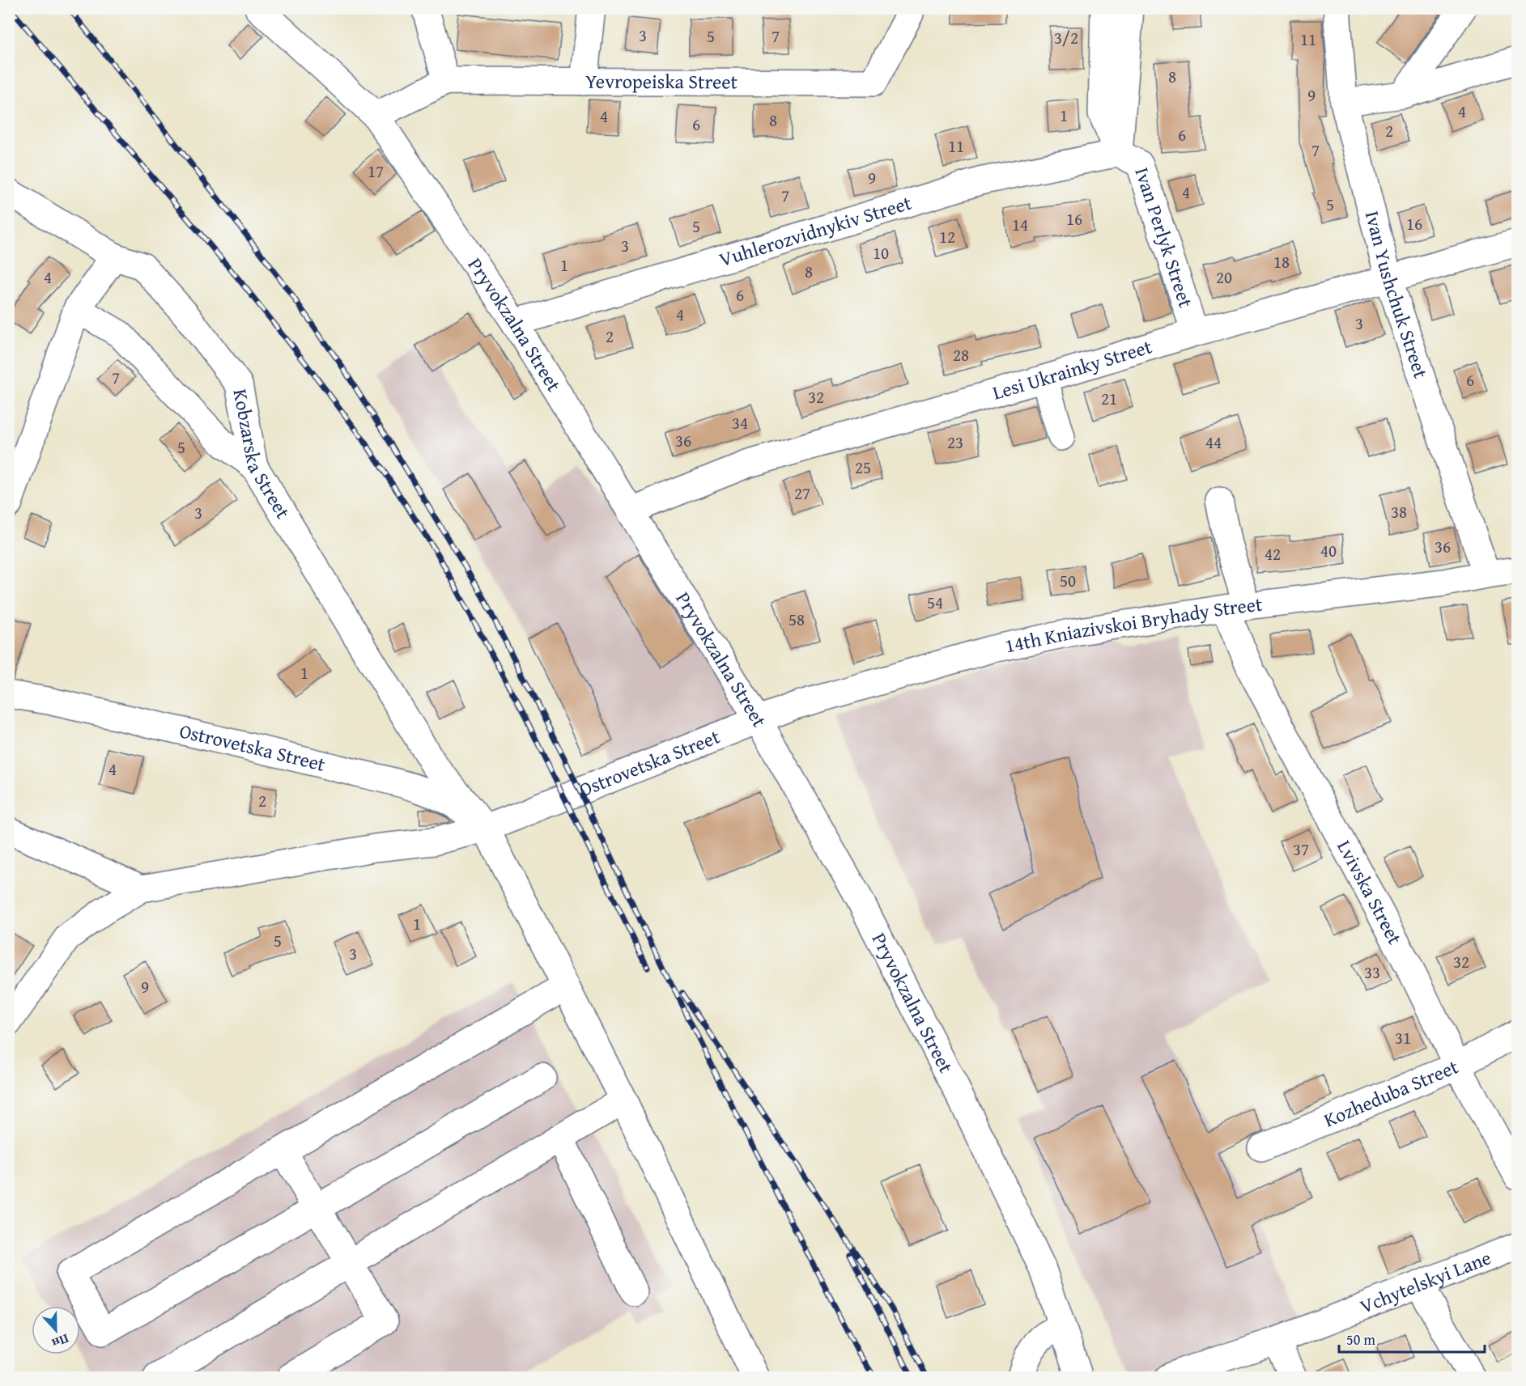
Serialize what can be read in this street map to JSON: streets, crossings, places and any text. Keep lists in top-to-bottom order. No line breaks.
{"streets":{"street":["Yevropeiska Street","Vuhlerozvidnykiv Street","Ivan Perlyk Street","Ivan Yushchuk Street","Pryvokzalna Street","Lesi Ukrainky Street","Kobzarska Street","14th Kniazivskoi Bryhady Street","Ostrovetska Street","Lvivska Street","Kozheduba Street","Vchytelskyi Lane"]},"crossings":[["Yevropeiska Street","Pryvokzalna Street"],["Vuhlerozvidnykiv Street","Ivan Perlyk Street"],["Vuhlerozvidnykiv Street","Pryvokzalna Street"],["Ivan Perlyk Street","Lesi Ukrainky Street"],["Ivan Yushchuk Street","Lesi Ukrainky Street"],["Ivan Yushchuk Street","14th Kniazivskoi Bryhady Street"],["Pryvokzalna Street","Lesi Ukrainky Street"],["Pryvokzalna Street","14th Kniazivskoi Bryhady Street"],["Pryvokzalna Street","Ostrovetska Street"],["Kobzarska Street","Ostrovetska Street"],["14th Kniazivskoi Bryhady Street","Ostrovetska Street"],["14th Kniazivskoi Bryhady Street","Lvivska Street"],["Lvivska Street","Kozheduba Street"]],"house_numbers":["3","5","7","3/2","11","8","9","4","1","4","8","6","2","6","11","7","17","9","4","7","5","16","16","14","5","12","3","10","18","1","8","4","20","6","4","3","2","28","7","6","32","21","34","36","23","44","5","25","27","38","3","36","40","42","50","54","58","1","4","2","37","1","5","3","32","33","9","31"],"scale_bar":"50 m","north":"bottom"}
